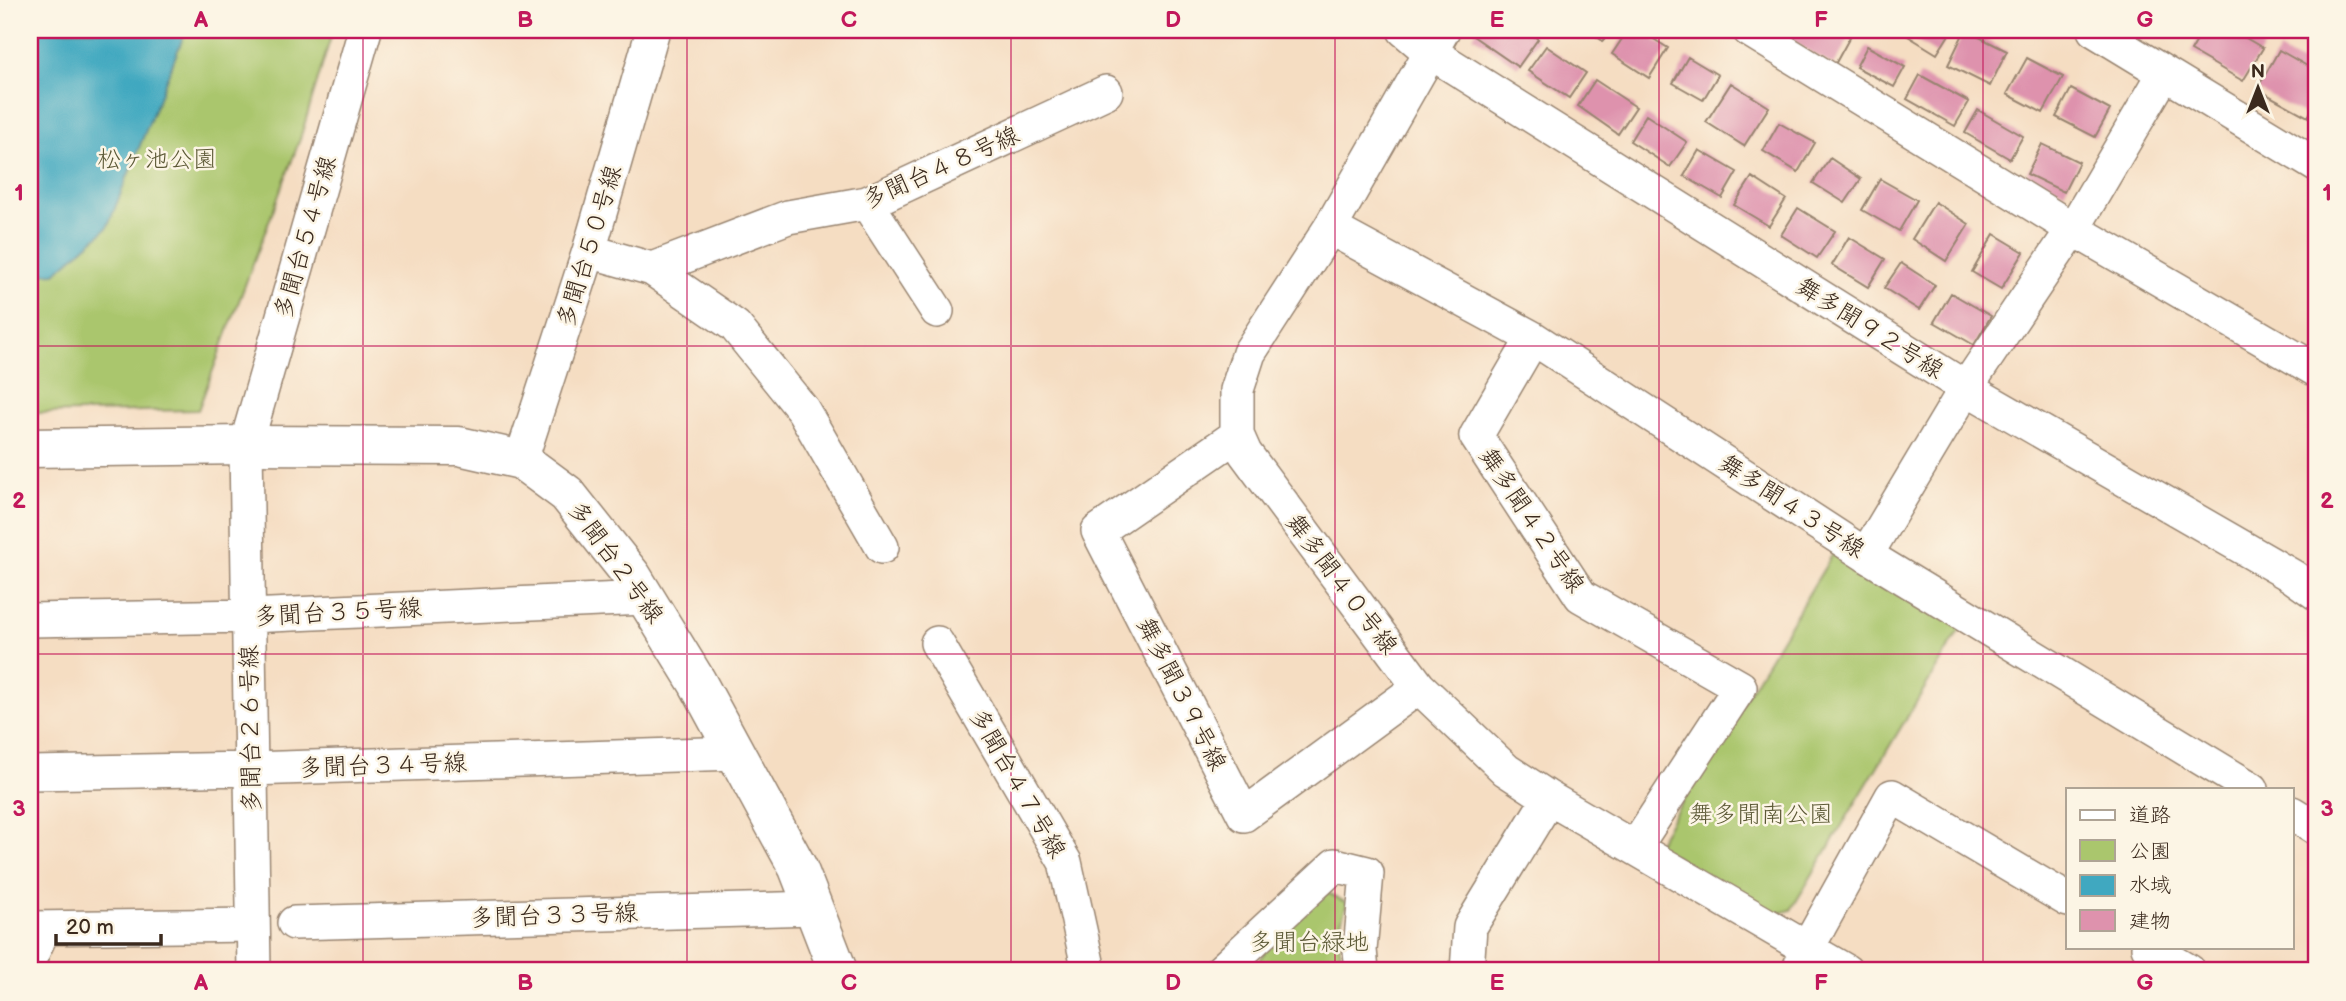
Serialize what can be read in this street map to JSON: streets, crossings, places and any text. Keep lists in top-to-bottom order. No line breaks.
{"streets":{"street":["多聞台４８号線","多聞台５４号線","多聞台５０号線","舞多聞９２号線","舞多聞４３号線","舞多聞４２号線","多聞台２号線","舞多聞４０号線","多聞台３５号線","舞多聞３９号線","多聞台２６号線","多聞台３４号線","多聞台４７号線","多聞台３３号線"]},"crossings":[["多聞台５４号線","多聞台２号線"],["多聞台５４号線","多聞台２６号線"],["多聞台５０号線","多聞台２号線"],["舞多聞９２号線","舞多聞４０号線"],["舞多聞４３号線","舞多聞４２号線"],["舞多聞４３号線","舞多聞４０号線"],["舞多聞４２号線","舞多聞４０号線"],["多聞台２号線","多聞台３５号線"],["多聞台２号線","多聞台２６号線"],["多聞台２号線","多聞台３４号線"],["多聞台２号線","多聞台３３号線"],["舞多聞４０号線","舞多聞３９号線"],["多聞台３５号線","多聞台２６号線"],["多聞台２６号線","多聞台３４号線"]],"parks":["松ヶ池公園","舞多聞南公園","多聞台緑地"],"legend":["道路","公園","水域","建物"],"scale_bar":"20 m","north":"top","grid":{"columns":["A","B","C","D","E","F","G"],"rows":["1","2","3"]}}
